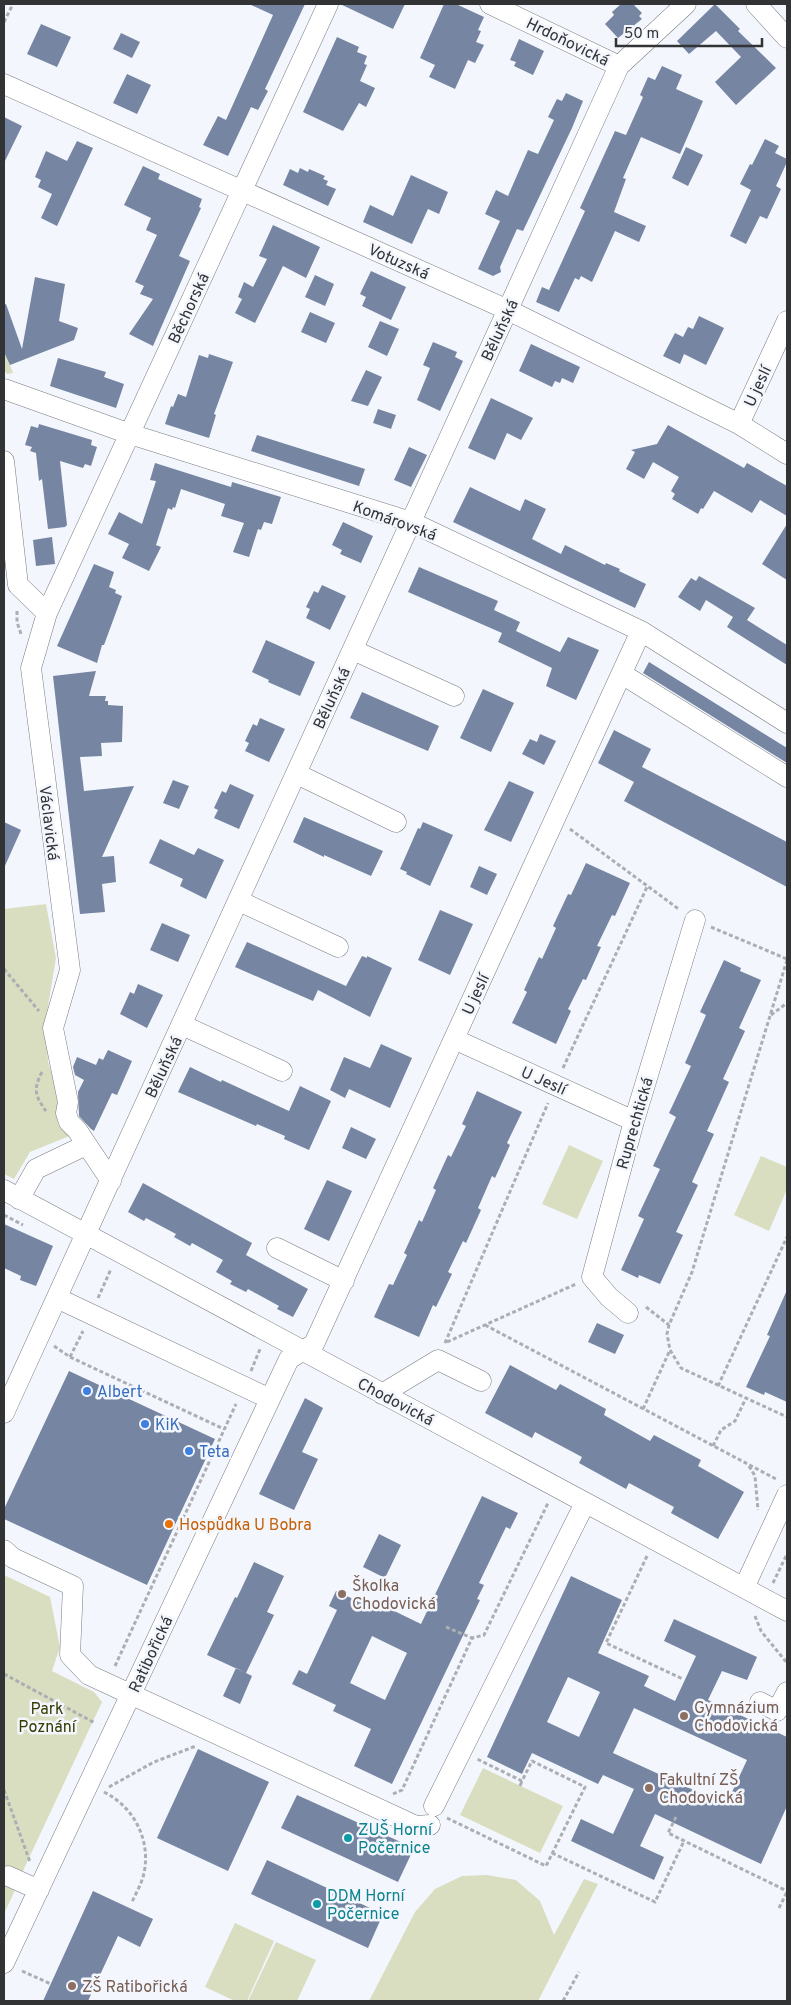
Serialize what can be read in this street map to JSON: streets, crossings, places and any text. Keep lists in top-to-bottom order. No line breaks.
{"streets":{"street":["Hrdoňovická","Votuzská","Běchorská","Běluňská","U jeslí","Komárovská","Václavická","U Jeslí","Ruprechtická","Chodovická","Ratibořická"]},"crossings":[["Hrdoňovická","Běluňská"],["Votuzská","Běchorská"],["Votuzská","Běluňská"],["Votuzská","U jeslí"],["Běchorská","Komárovská"],["Běchorská","Václavická"],["Běluňská","Komárovská"],["Běluňská","Václavická"],["Běluňská","Chodovická"],["U jeslí","Komárovská"],["U jeslí","U Jeslí"],["U jeslí","Chodovická"],["U jeslí","Ratibořická"],["U Jeslí","Ruprechtická"],["Chodovická","Ratibořická"]],"parks":["Park Poznání"],"places":["Albert","KiK","Teta","Hospůdka U Bobra","Školka Chodovická","Gymnázium Chodovická","Fakultní ZŠ Chodovická","ZUŠ Horní Počernice","DDM Horní Počernice","ZŠ Ratibořická"],"scale_bar":"50 m"}
